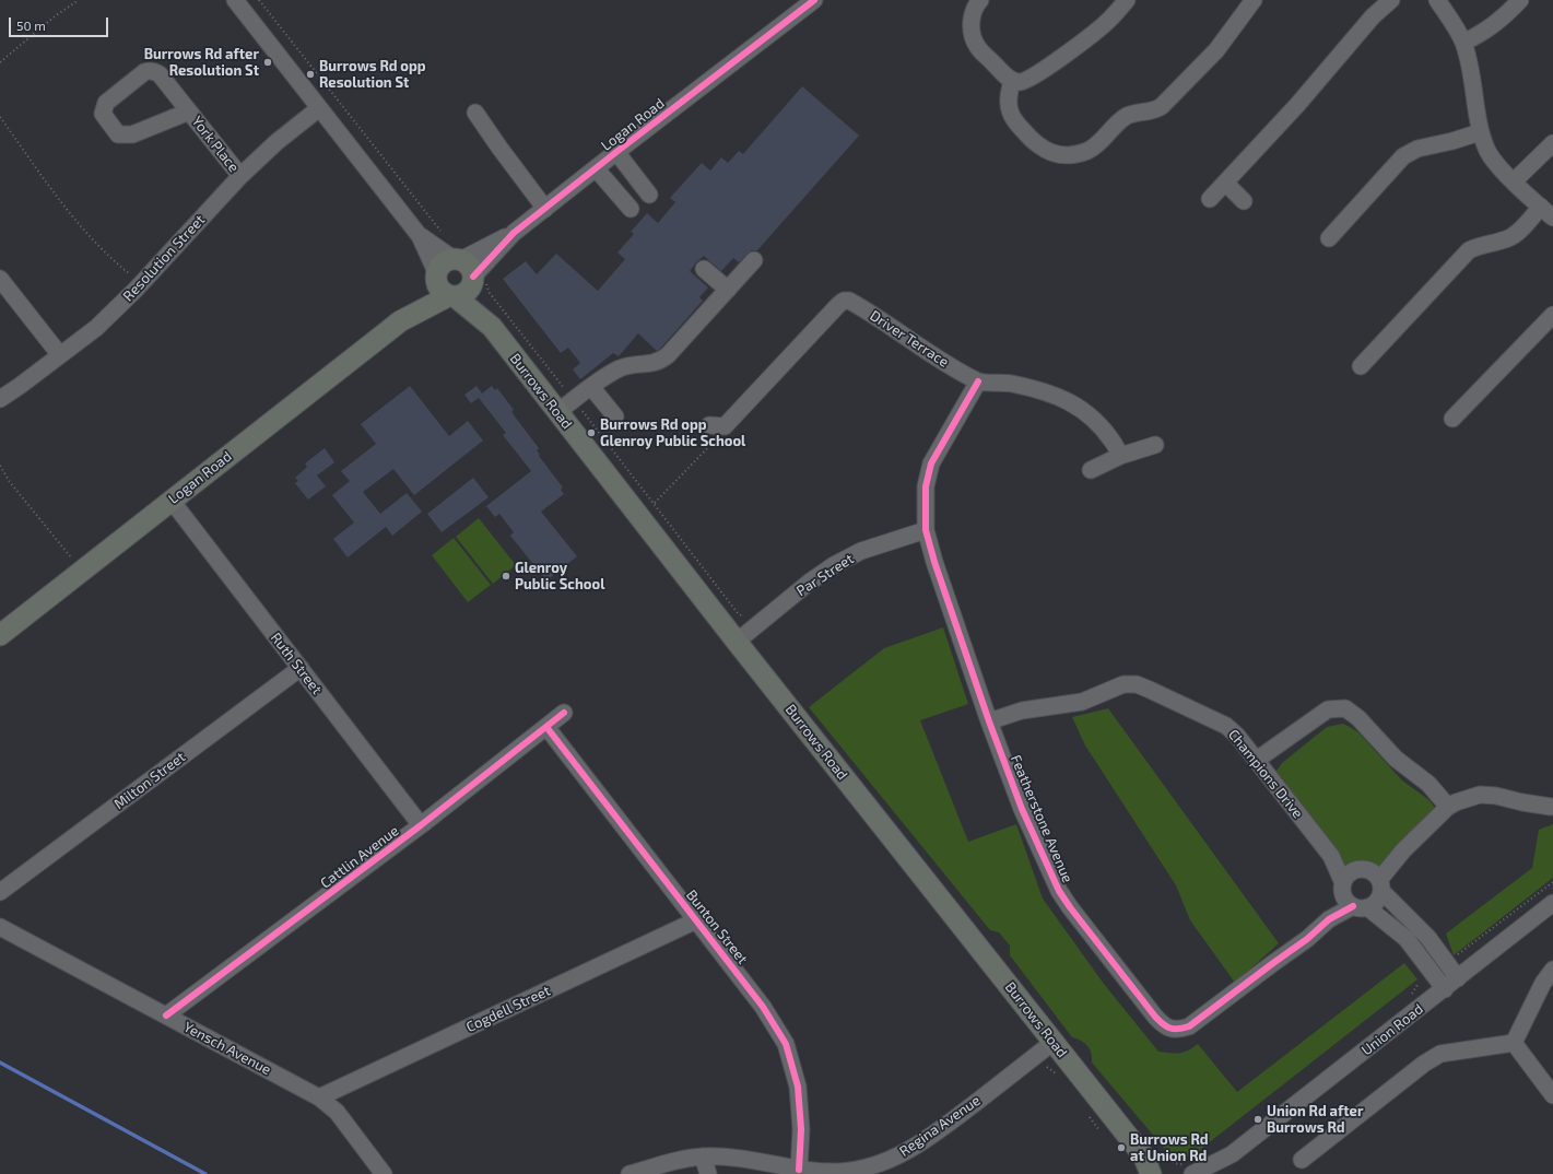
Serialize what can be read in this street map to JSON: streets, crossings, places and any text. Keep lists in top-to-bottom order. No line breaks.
{"streets":{"main road":["Logan Road","Burrows Road"],"street":["York Place","Resolution Street","Driver Terrace","Par Street","Ruth Street","Champions Drive","Milton Street","Featherstone Avenue","Cattlin Avenue","Bunton Street","Cogdell Street","Union Road","Yensch Avenue","Regina Avenue"]},"crossings":[["Logan Road","Burrows Road"],["Logan Road","Ruth Street"],["York Place","Resolution Street"],["Resolution Street","Burrows Road"],["Driver Terrace","Featherstone Avenue"],["Burrows Road","Par Street"],["Burrows Road","Regina Avenue"],["Par Street","Featherstone Avenue"],["Ruth Street","Milton Street"],["Ruth Street","Cattlin Avenue"],["Champions Drive","Featherstone Avenue"],["Champions Drive","Union Road"],["Cattlin Avenue","Bunton Street"],["Cattlin Avenue","Yensch Avenue"],["Bunton Street","Cogdell Street"],["Bunton Street","Regina Avenue"],["Cogdell Street","Yensch Avenue"]],"places":["Burrows Rd after Resolution St","Burrows Rd opp Resolution St","Burrows Rd opp Glenroy Public School","Glenroy Public School","Union Rd after Burrows Rd","Burrows Rd at Union Rd"],"scale_bar":"50 m"}
